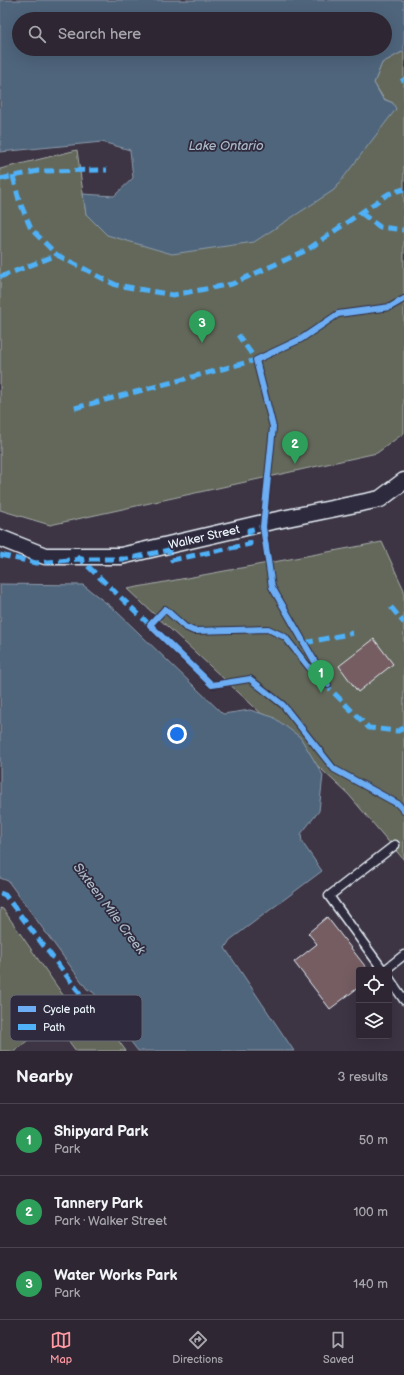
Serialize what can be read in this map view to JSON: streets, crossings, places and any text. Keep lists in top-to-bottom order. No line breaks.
{"streets":{"street":["Walker Street"]},"water":["Lake Ontario","Sixteen Mile Creek"],"legend":["Cycle path","Path"],"page":{"search":"Search here","pins":["3","2","1"],"heading":["Nearby","3 results"],"list":[{"mark":"1","name":"Shipyard Park","note":"Park","value":"50 m"},{"mark":"2","name":"Tannery Park","note":"Park · Walker Street","value":"100 m"},{"mark":"3","name":"Water Works Park","note":"Park","value":"140 m"}],"nav":["Map","Directions","Saved"]}}
